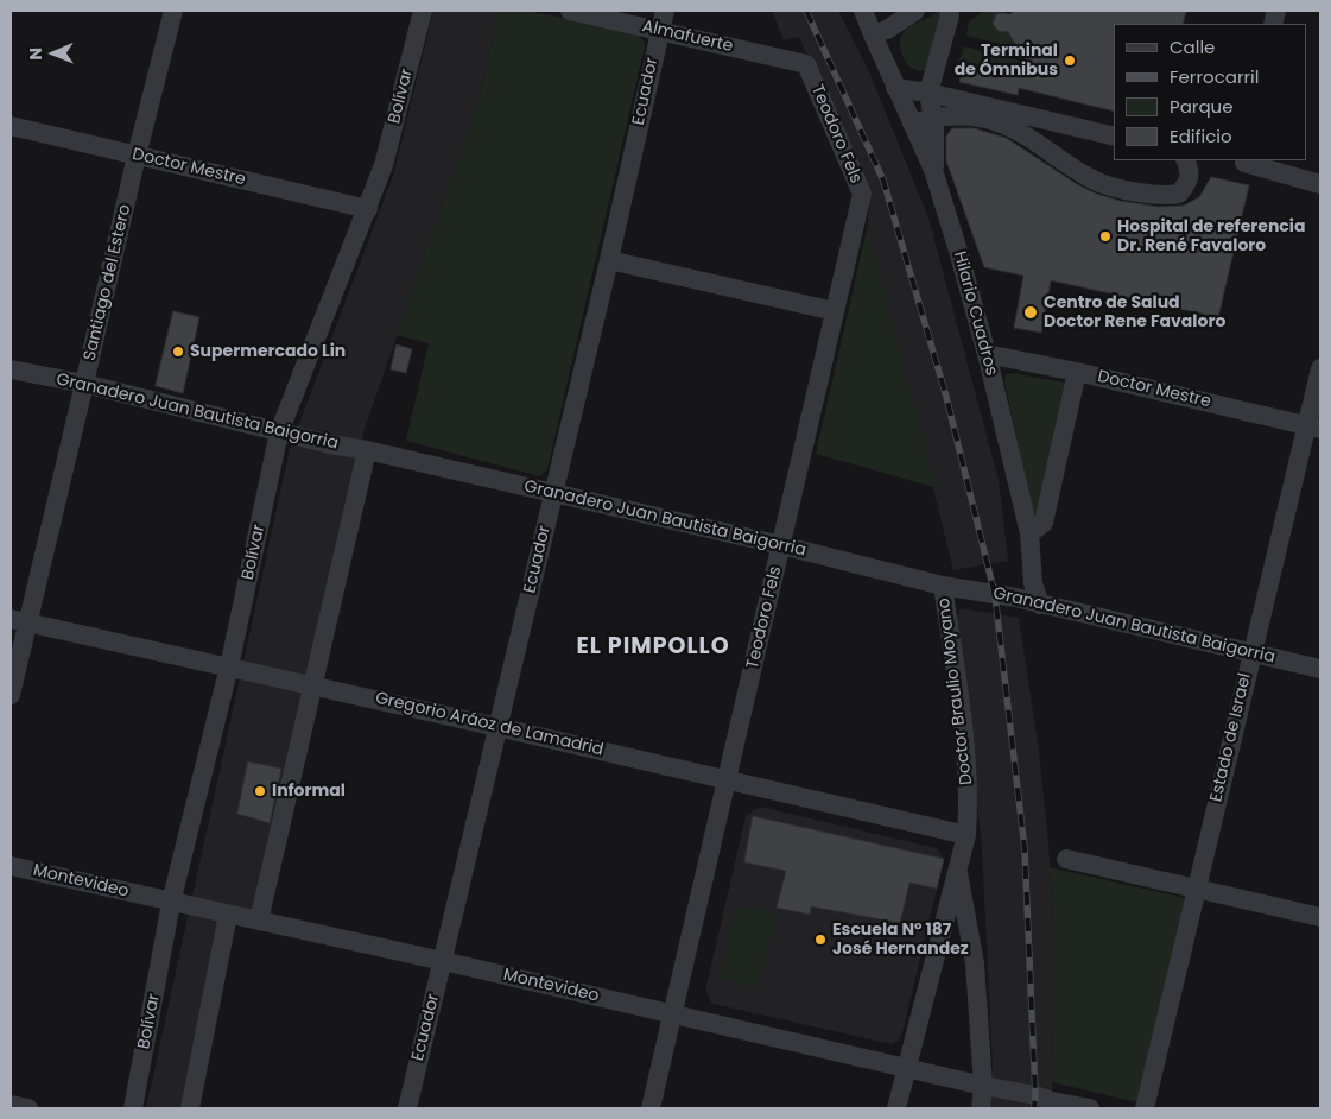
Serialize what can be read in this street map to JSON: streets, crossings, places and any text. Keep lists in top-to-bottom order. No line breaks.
{"streets":{"street":["Almafuerte","Ecuador","Bolívar","Teodoro Fels","Doctor Mestre","Santiago del Estero","Hilario Cuadros","Granadero Juan Bautista Baigorria","Doctor Braulio Moyano","Gregorio Aráoz de Lamadrid","Estado de Israel","Montevideo"]},"crossings":[["Almafuerte","Ecuador"],["Almafuerte","Teodoro Fels"],["Ecuador","Granadero Juan Bautista Baigorria"],["Ecuador","Gregorio Aráoz de Lamadrid"],["Ecuador","Montevideo"],["Bolívar","Doctor Mestre"],["Bolívar","Granadero Juan Bautista Baigorria"],["Bolívar","Gregorio Aráoz de Lamadrid"],["Bolívar","Montevideo"],["Teodoro Fels","Granadero Juan Bautista Baigorria"],["Teodoro Fels","Gregorio Aráoz de Lamadrid"],["Teodoro Fels","Montevideo"],["Doctor Mestre","Santiago del Estero"],["Doctor Mestre","Hilario Cuadros"],["Doctor Mestre","Estado de Israel"],["Santiago del Estero","Granadero Juan Bautista Baigorria"],["Santiago del Estero","Gregorio Aráoz de Lamadrid"],["Hilario Cuadros","Granadero Juan Bautista Baigorria"],["Granadero Juan Bautista Baigorria","Doctor Braulio Moyano"],["Granadero Juan Bautista Baigorria","Estado de Israel"],["Doctor Braulio Moyano","Gregorio Aráoz de Lamadrid"],["Doctor Braulio Moyano","Montevideo"]],"districts":["EL PIMPOLLO"],"places":["Terminal de Ómnibus","Hospital de referencia Dr. René Favaloro","Centro de Salud Doctor Rene Favaloro","Supermercado Lin","Informal","Escuela N° 187 José Hernandez"],"legend":["Calle","Ferrocarril","Parque","Edificio"],"north":"left"}
